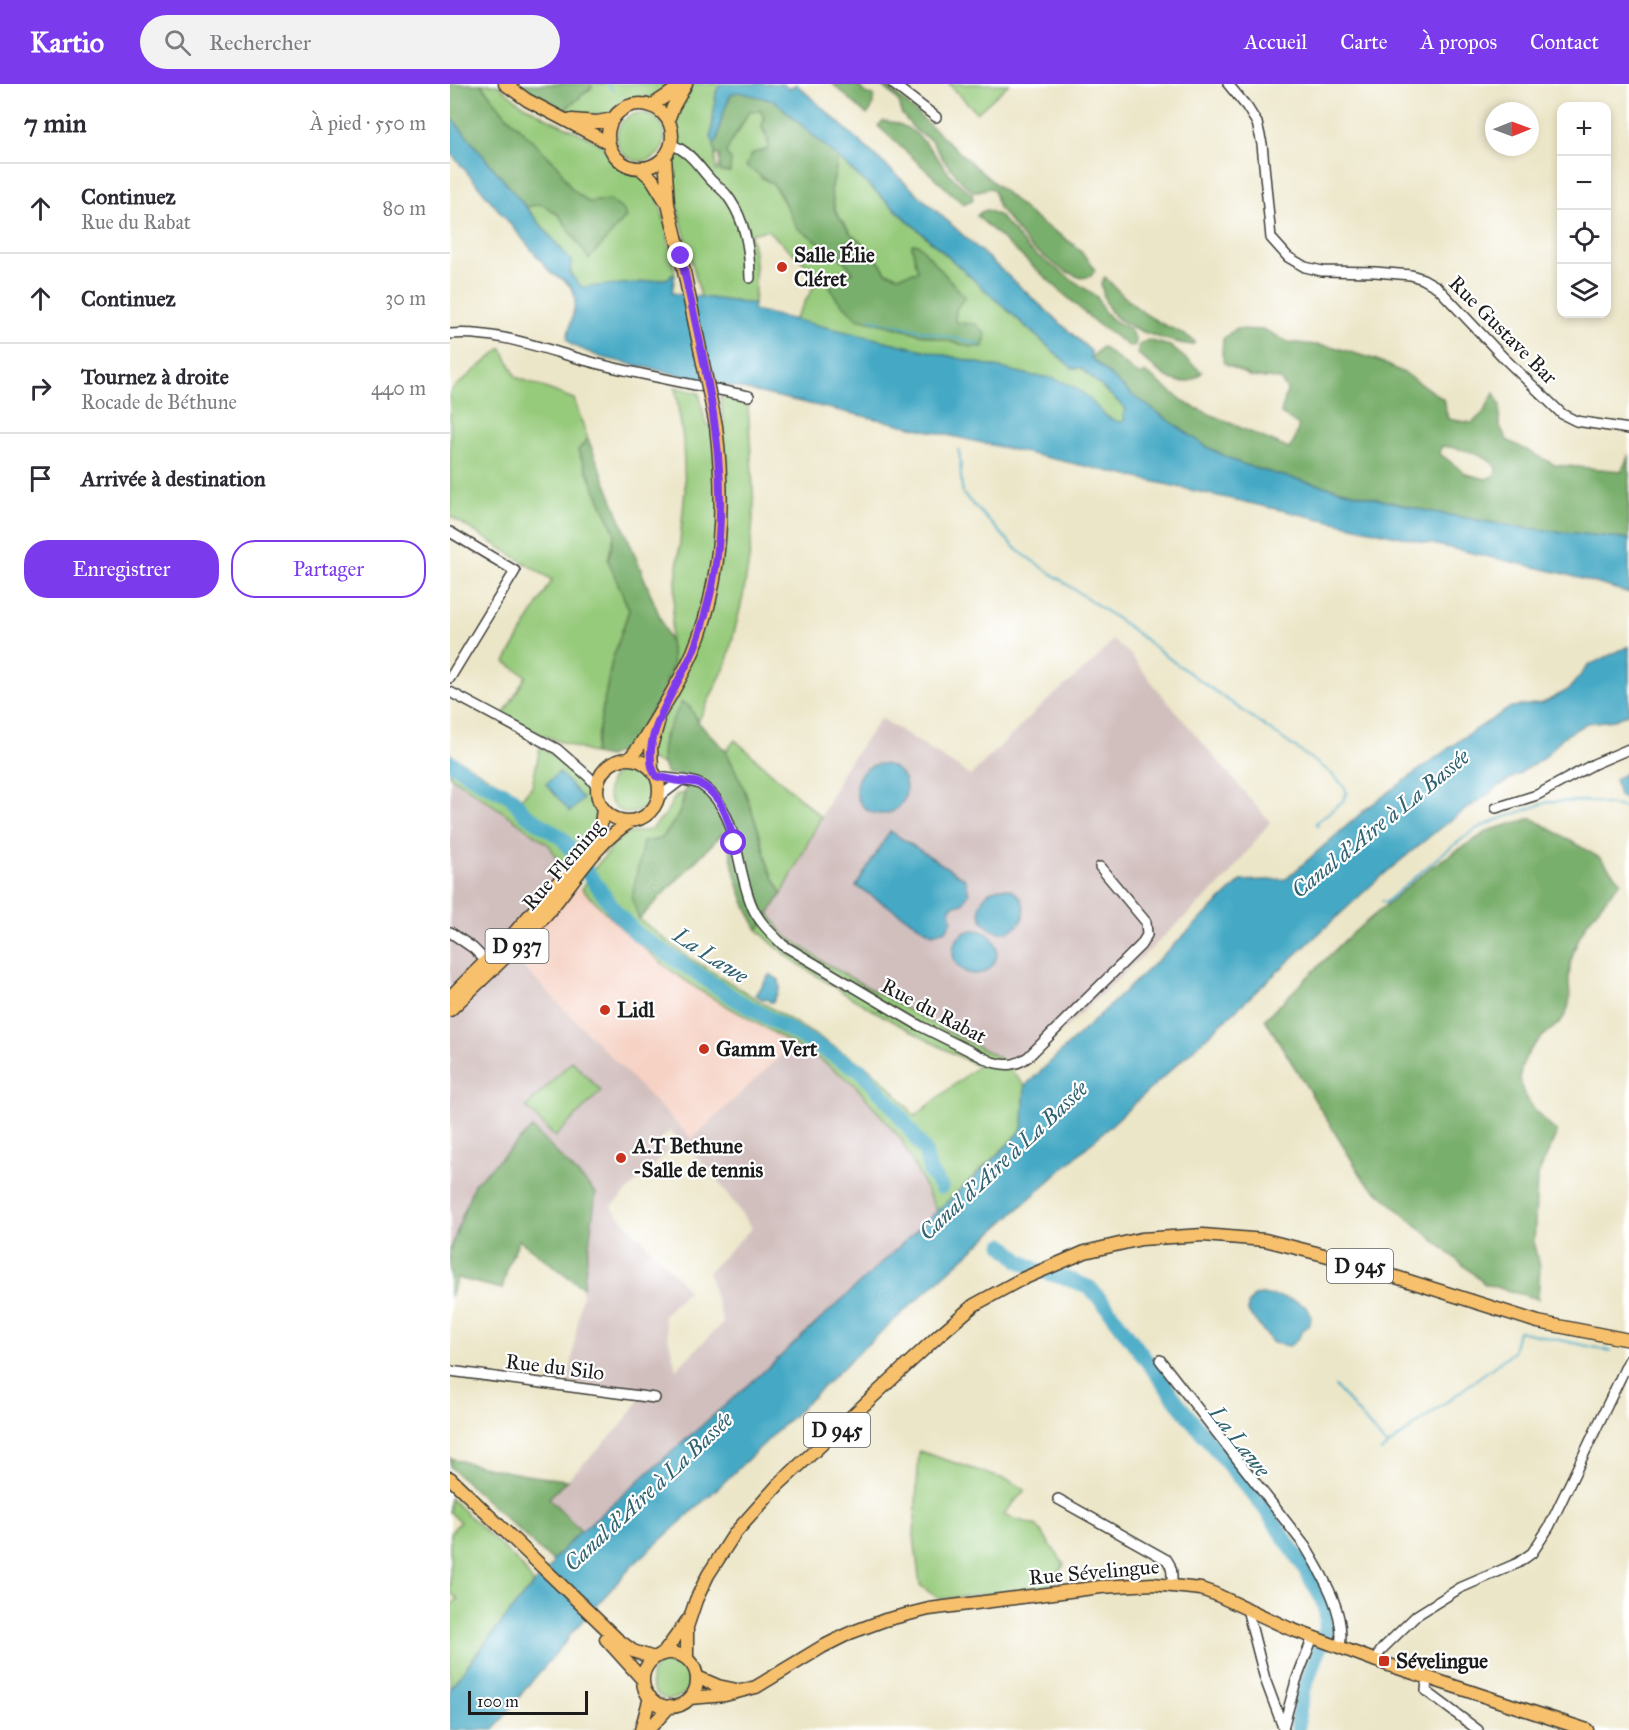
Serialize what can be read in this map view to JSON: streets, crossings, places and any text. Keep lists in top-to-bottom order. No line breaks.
{"streets":{"main road":["Rue Fleming","D 937","D 945","Rue Sévelingue"],"street":["Rue Gustave Bar","Rue du Rabat","Rue du Silo"]},"crossings":[["Rue Fleming","Rue du Rabat"],["D 945","Rue Sévelingue"]],"water":["Canal d'Aire à La Bassée","La Lawe"],"places":{"other":["Salle Élie Cléret","Lidl","Gamm Vert","A.T Bethune -Salle de tennis"],"transit":["Sévelingue"]},"scale_bar":"100 m","north":"right","page":{"header":"Kartio","search":"Rechercher","nav":["Accueil","Carte","À propos","Contact"],"heading":["7 min","À pied · 550 m"],"map_buttons":["+","−"],"list":[["Continuez","Rue du Rabat","80 m"],["Continuez","30 m"],["Tournez à droite","Rocade de Béthune","440 m"],"Arrivée à destination"],"buttons":["Enregistrer","Partager"],"scale":"100 m"}}
